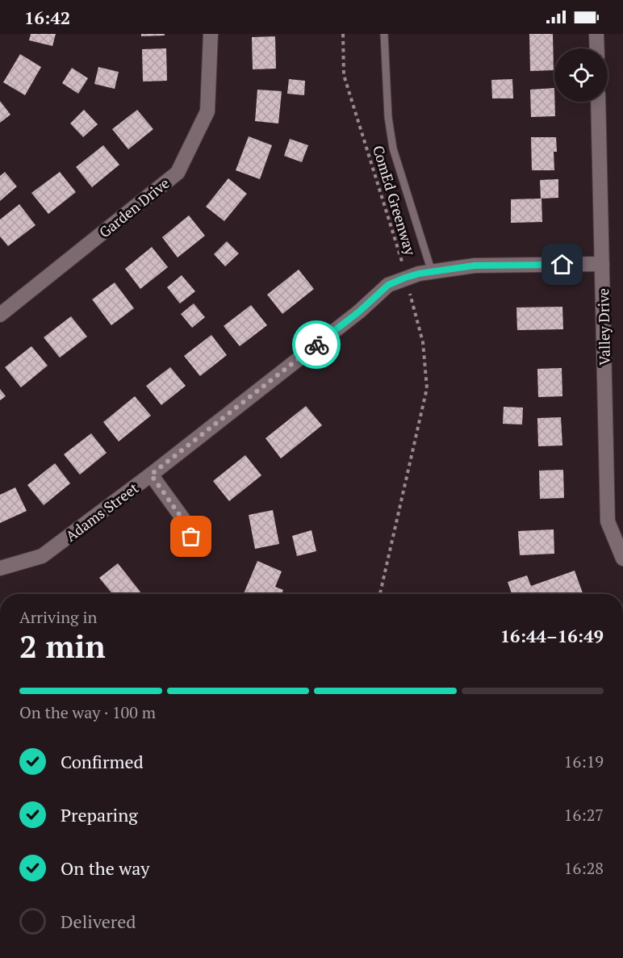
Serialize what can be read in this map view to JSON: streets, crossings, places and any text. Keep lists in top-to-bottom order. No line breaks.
{"streets":{"street":["Garden Drive","Valley Drive","Adams Street"],"path":["ComEd Greenway"]},"crossings":[["ComEd Greenway","Adams Street"],["Valley Drive","Adams Street"]],"page":{"status":"16:42","heading":["2 min","Arriving in","16:44–16:49"],"bar":"On the way · 100 m","list":[["Confirmed","16:19"],["Preparing","16:27"],["On the way","16:28"],"Delivered"]}}
